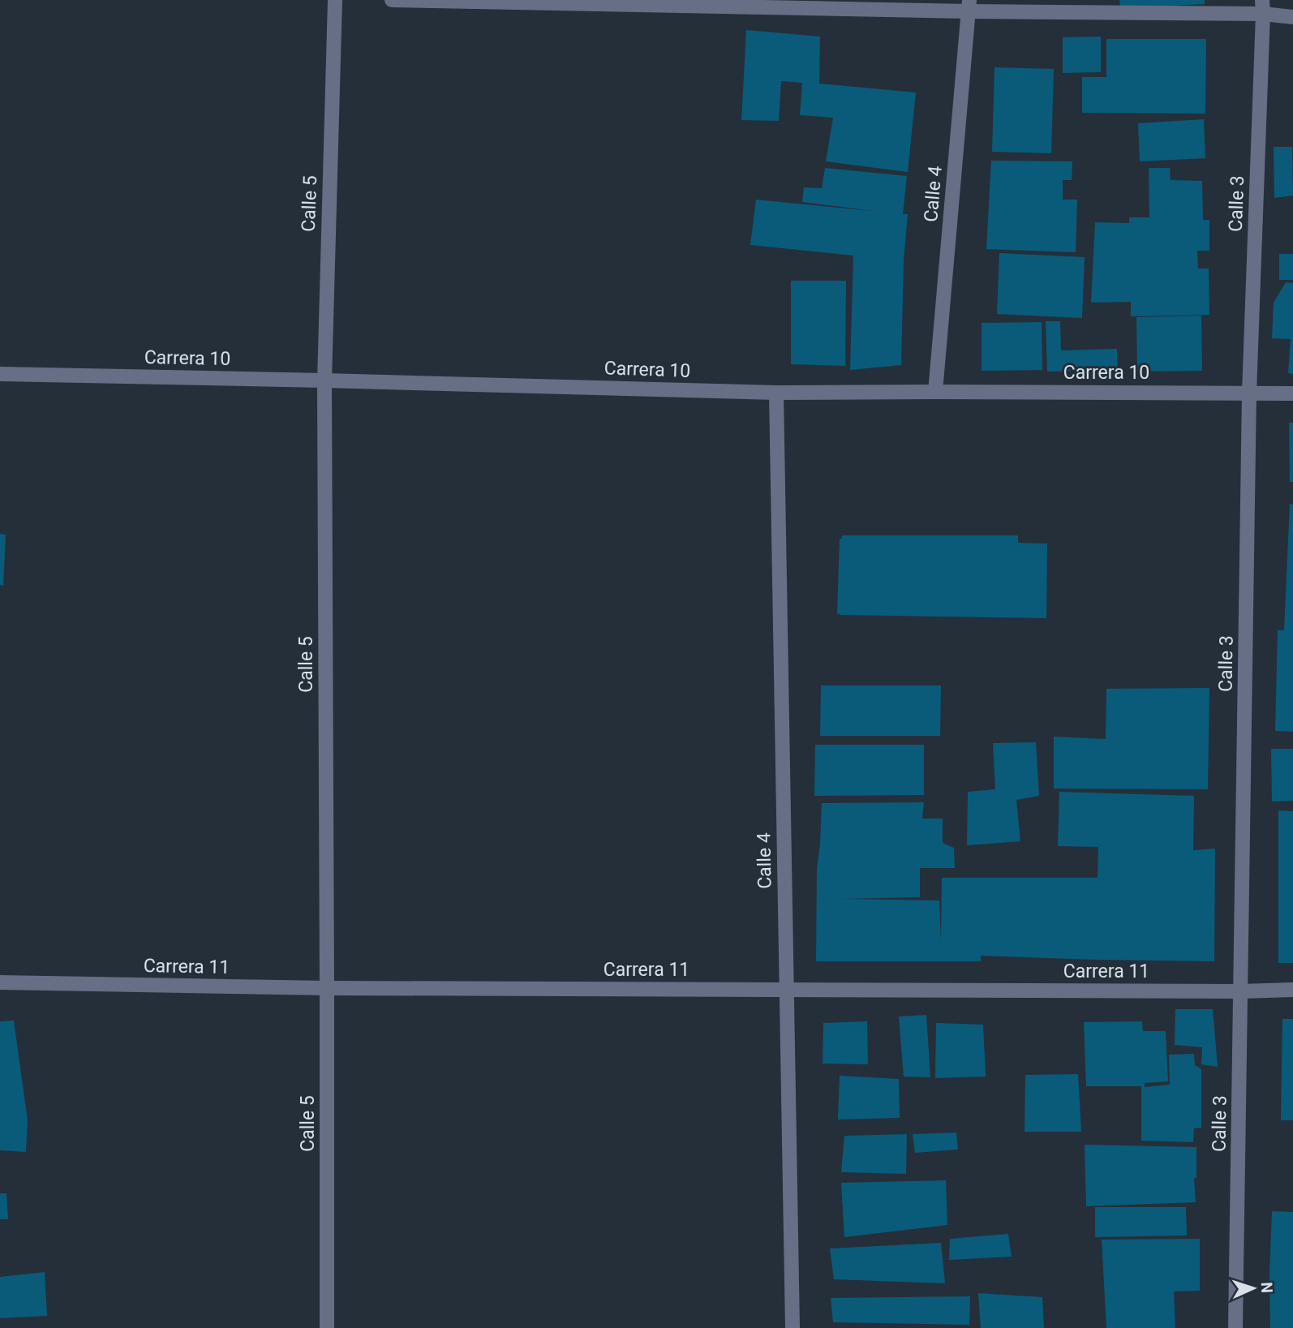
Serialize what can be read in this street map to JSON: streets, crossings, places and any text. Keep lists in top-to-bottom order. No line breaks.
{"streets":{"street":["Calle 4","Calle 5","Calle 3","Carrera 10","Carrera 11"]},"crossings":[["Calle 4","Carrera 10"],["Calle 4","Carrera 11"],["Calle 5","Carrera 10"],["Calle 5","Carrera 11"],["Calle 3","Carrera 10"],["Calle 3","Carrera 11"]],"north":"right"}
